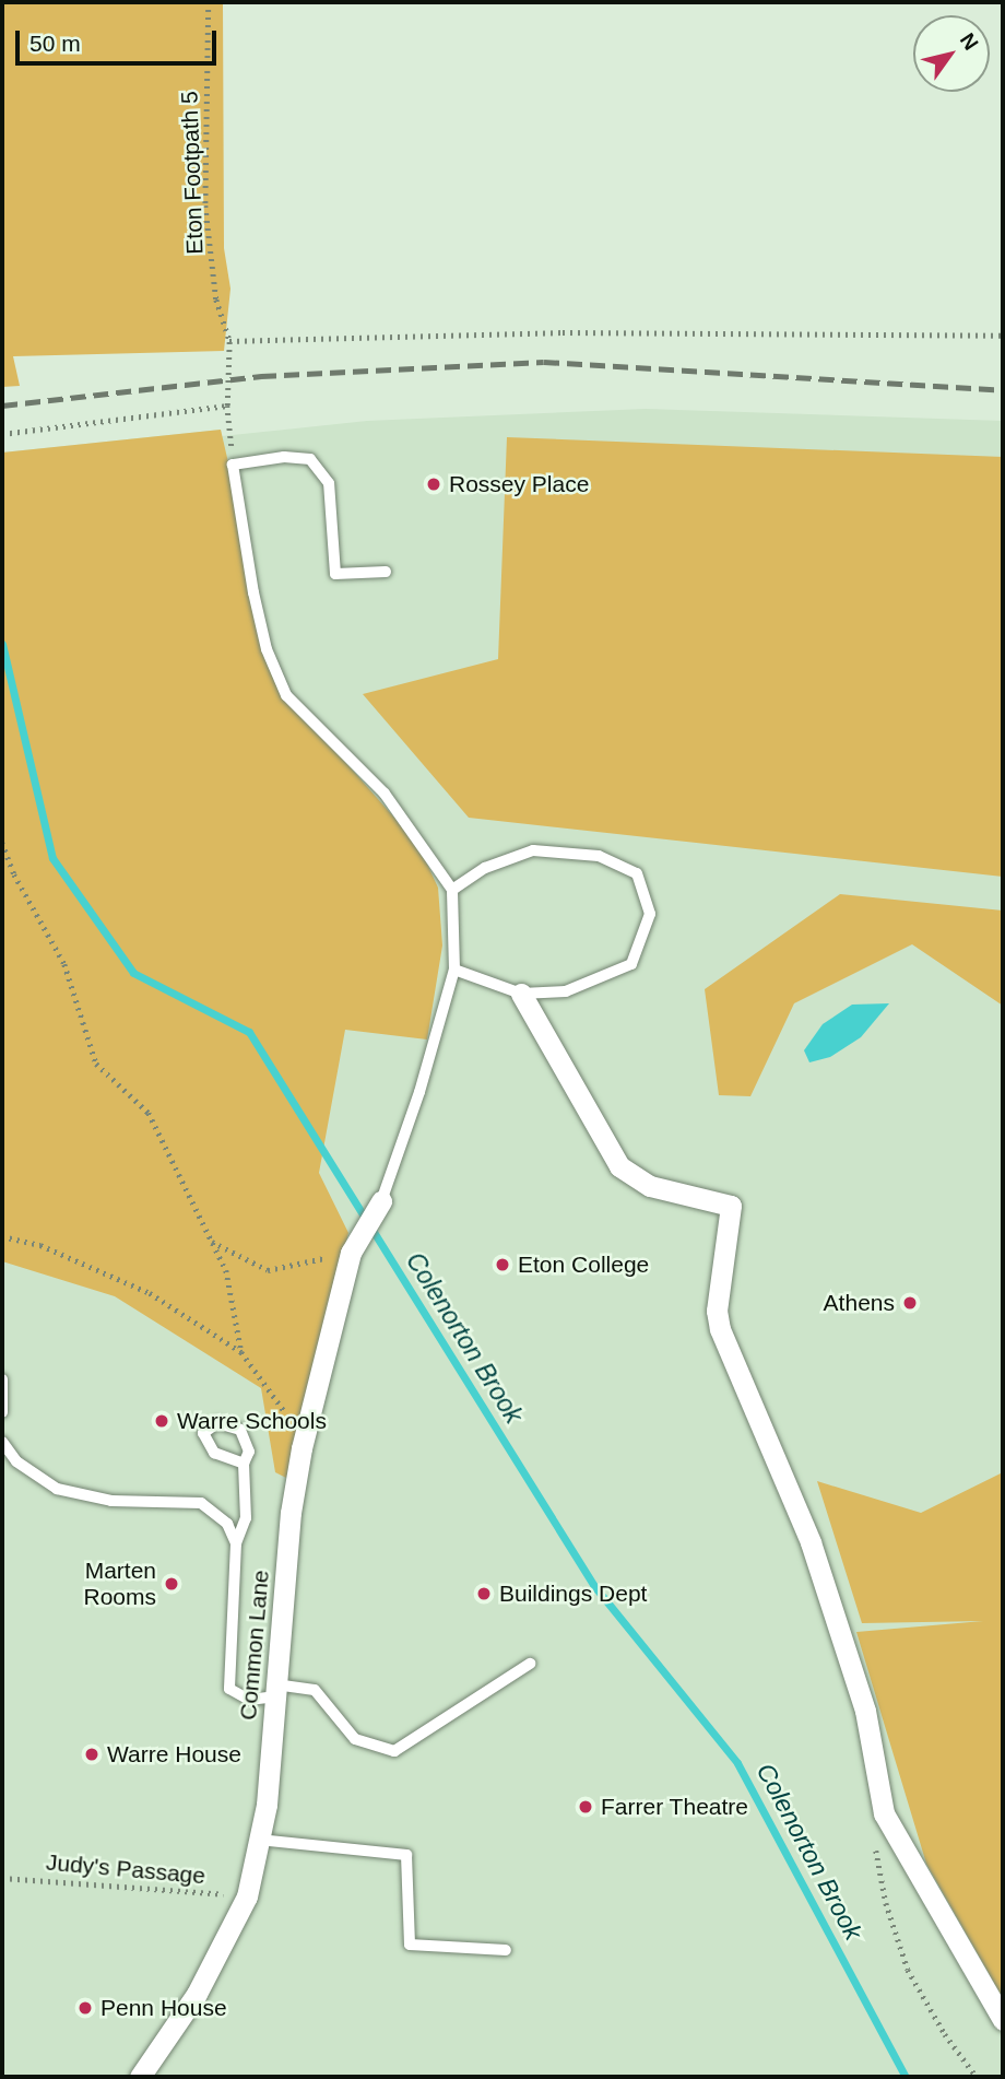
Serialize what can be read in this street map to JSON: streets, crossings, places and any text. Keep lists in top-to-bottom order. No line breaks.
{"streets":{"street":["Common Lane"],"path":["Eton Footpath 5","Judy's Passage"]},"crossings":[["Common Lane","Judy's Passage"]],"water":["Colenorton Brook"],"places":["Rossey Place","Eton College","Athens","Warre Schools","Marten Rooms","Buildings Dept","Warre House","Farrer Theatre","Penn House"],"scale_bar":"50 m","north":"top right"}
